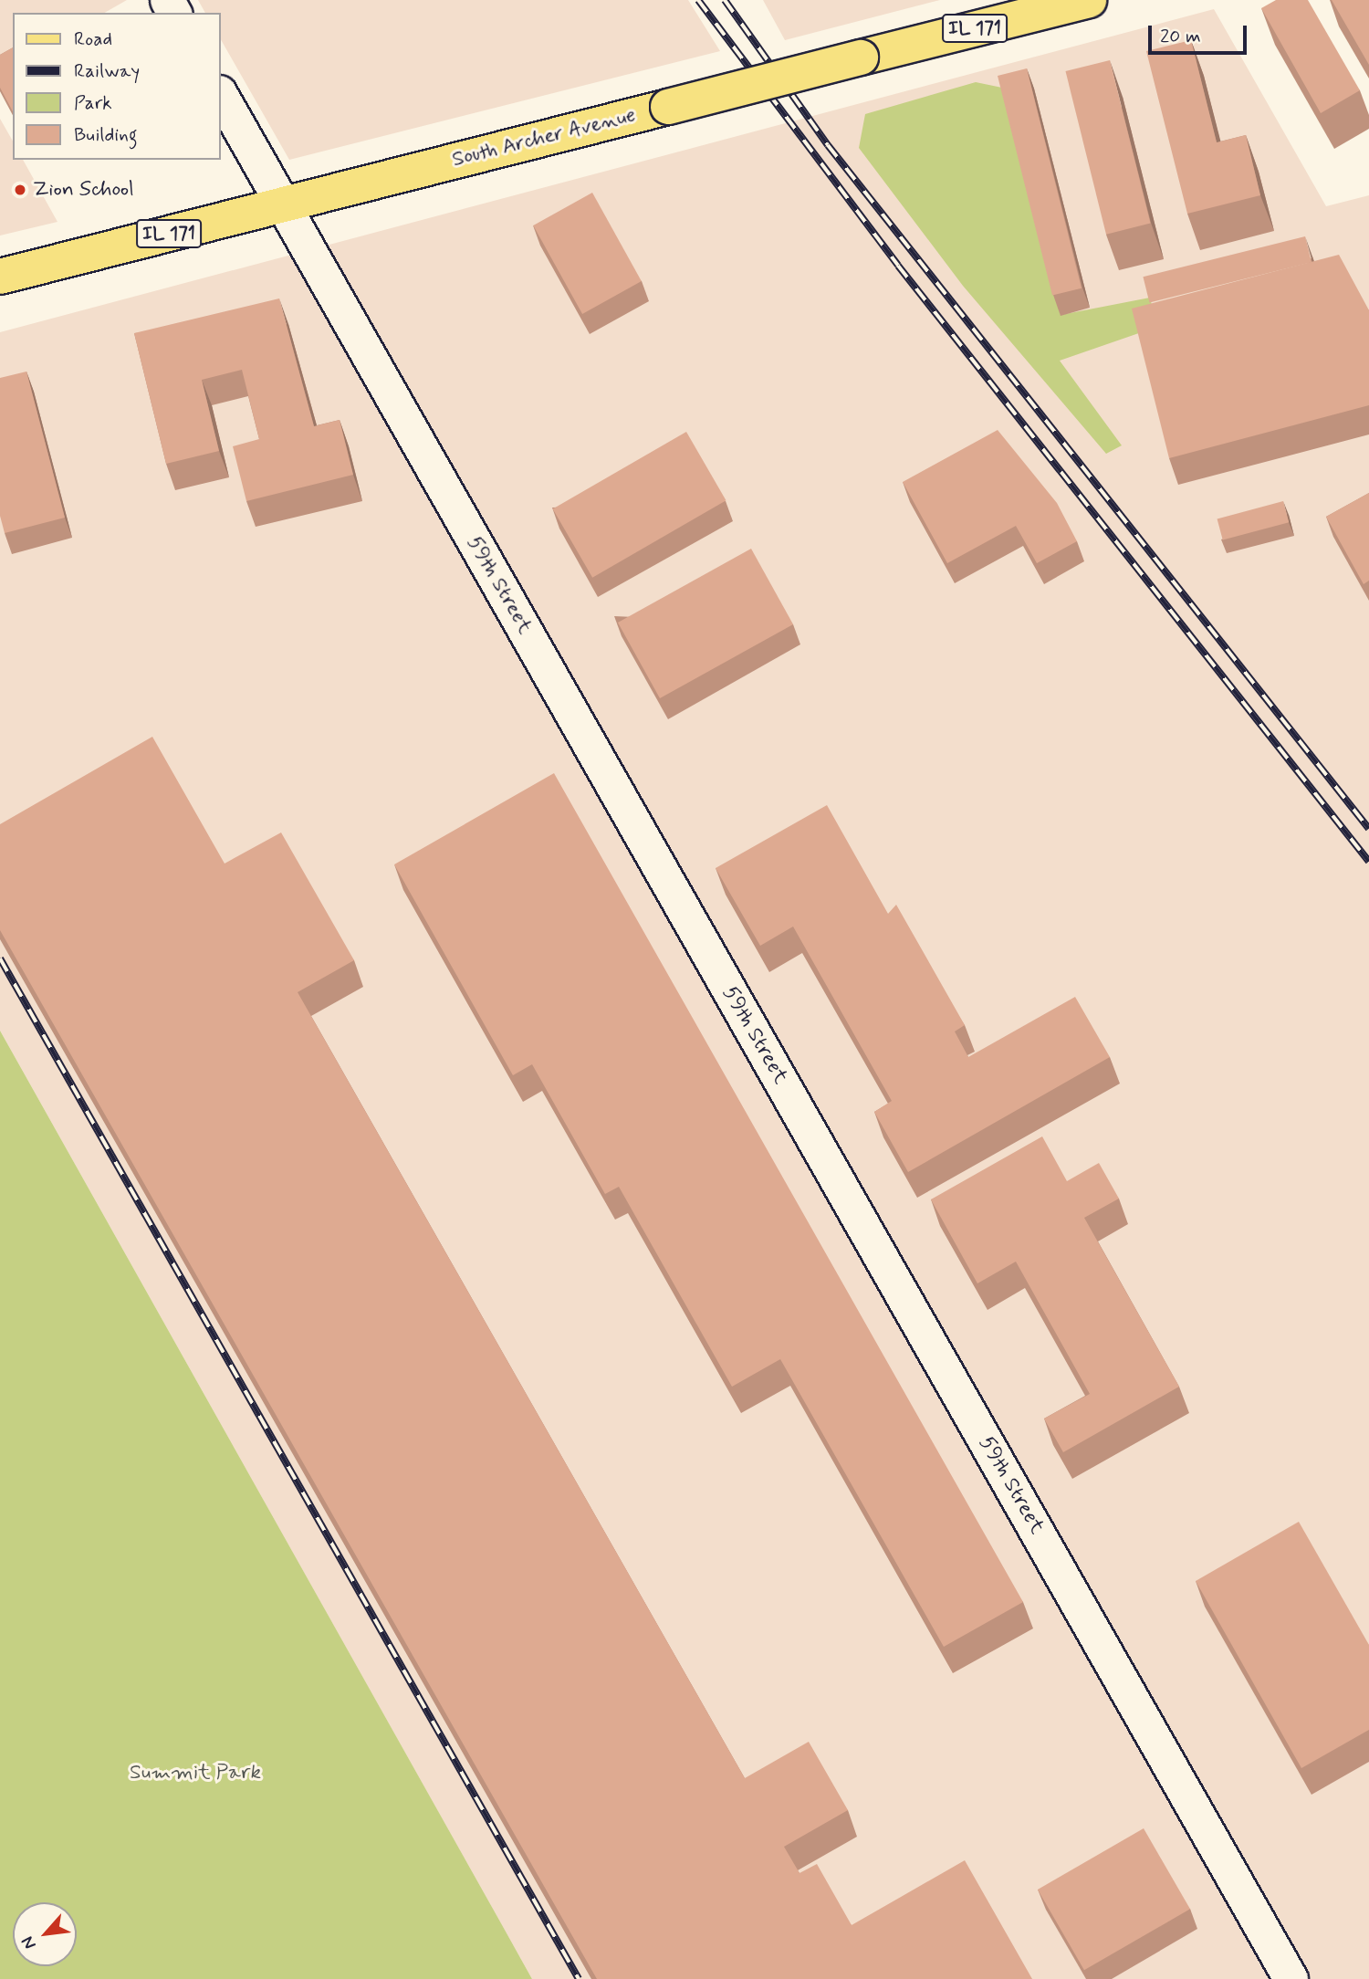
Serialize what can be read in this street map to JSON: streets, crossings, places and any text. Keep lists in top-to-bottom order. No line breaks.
{"streets":{"main road":["IL 171","South Archer Avenue"],"street":["59th Street"]},"crossings":[["South Archer Avenue","59th Street"]],"parks":["Summit Park"],"places":["Zion School"],"legend":["Road","Railway","Park","Building"],"scale_bar":"20 m","north":"bottom left"}
